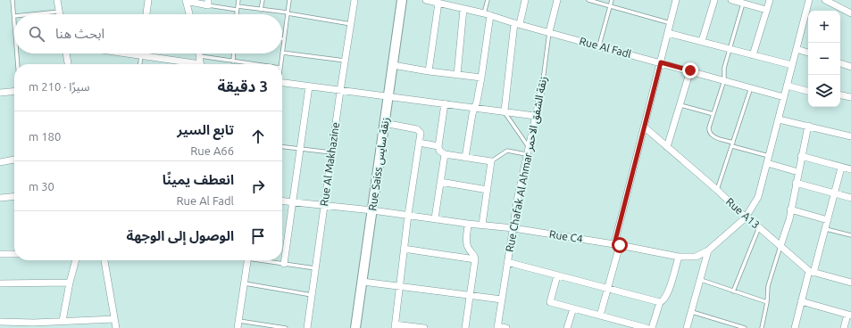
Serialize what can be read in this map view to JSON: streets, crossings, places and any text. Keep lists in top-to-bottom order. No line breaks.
{"streets":{"street":["Rue Al Fadl","Rue Al Makhazine","Rue Saiss زنقة سايس","Rue Chafak Al Ahmar زنقة الشفق الاحمر","Rue A13","Rue C4"]},"crossings":[["Rue Al Fadl","Rue Chafak Al Ahmar زنقة الشفق الاحمر"],["Rue Al Fadl","Rue C4"],["Rue Al Makhazine","Rue C4"],["Rue Saiss زنقة سايس","Rue C4"],["Rue Chafak Al Ahmar زنقة الشفق الاحمر","Rue C4"],["Rue A13","Rue C4"]],"page":{"map_buttons":["+","−"],"search":"ابحث هنا","heading":["3 دقيقة","سيرًا · 210 m"],"list":[["تابع السير","Rue A66","180 m"],["انعطف يمينًا","Rue Al Fadl","30 m"],"الوصول إلى الوجهة"]}}
